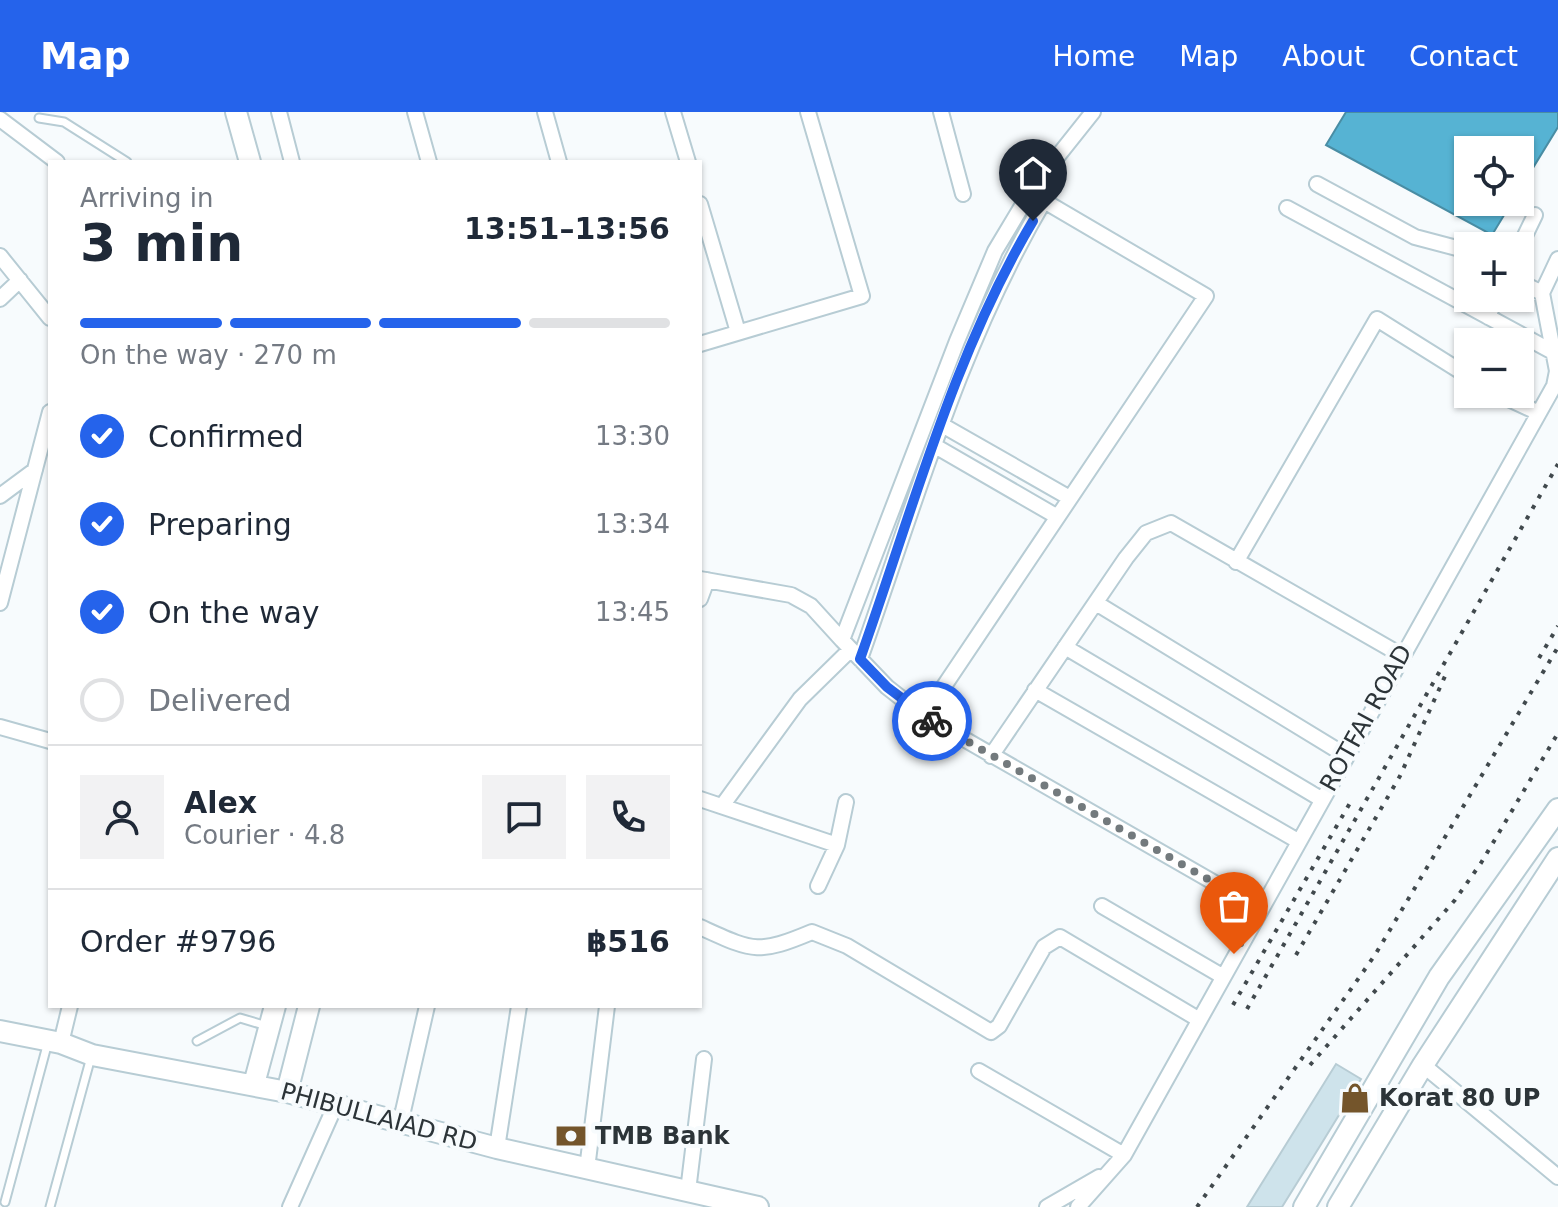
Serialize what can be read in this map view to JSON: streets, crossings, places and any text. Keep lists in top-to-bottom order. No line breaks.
{"streets":{"main road":["PHIBULLAIAD RD"],"street":["ROTFAI ROAD"]},"places":{"shop":["Korat 80 UP"],"bank":["TMB Bank"]},"page":{"header":"Map","nav":["Home","Map","About","Contact"],"map_buttons":["+","−"],"heading":["3 min","Arriving in","13:51–13:56"],"panel":["Alex","Courier · 4.8","Order #9796","฿516"],"bar":"On the way · 270 m","list":[["Confirmed","13:30"],["Preparing","13:34"],["On the way","13:45"],"Delivered"]}}
